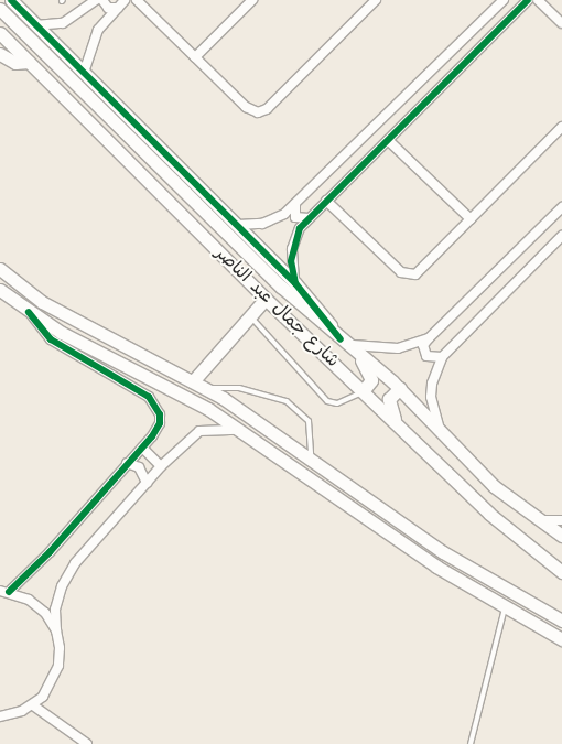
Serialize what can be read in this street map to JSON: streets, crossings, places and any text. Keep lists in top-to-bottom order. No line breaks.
{"streets":{"main road":["شارع جمال عبد الناصر"]}}
